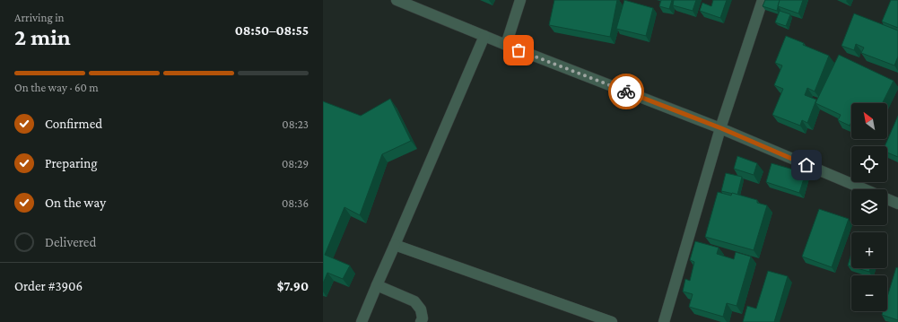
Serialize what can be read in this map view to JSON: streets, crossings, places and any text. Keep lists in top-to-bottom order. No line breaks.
{"north":"top left","page":{"heading":["2 min","Arriving in","08:50–08:55"],"panel":["Order #3906","$7.90"],"bar":"On the way · 60 m","map_buttons":["+","−"],"list":[["Confirmed","08:23"],["Preparing","08:29"],["On the way","08:36"],"Delivered"]}}
